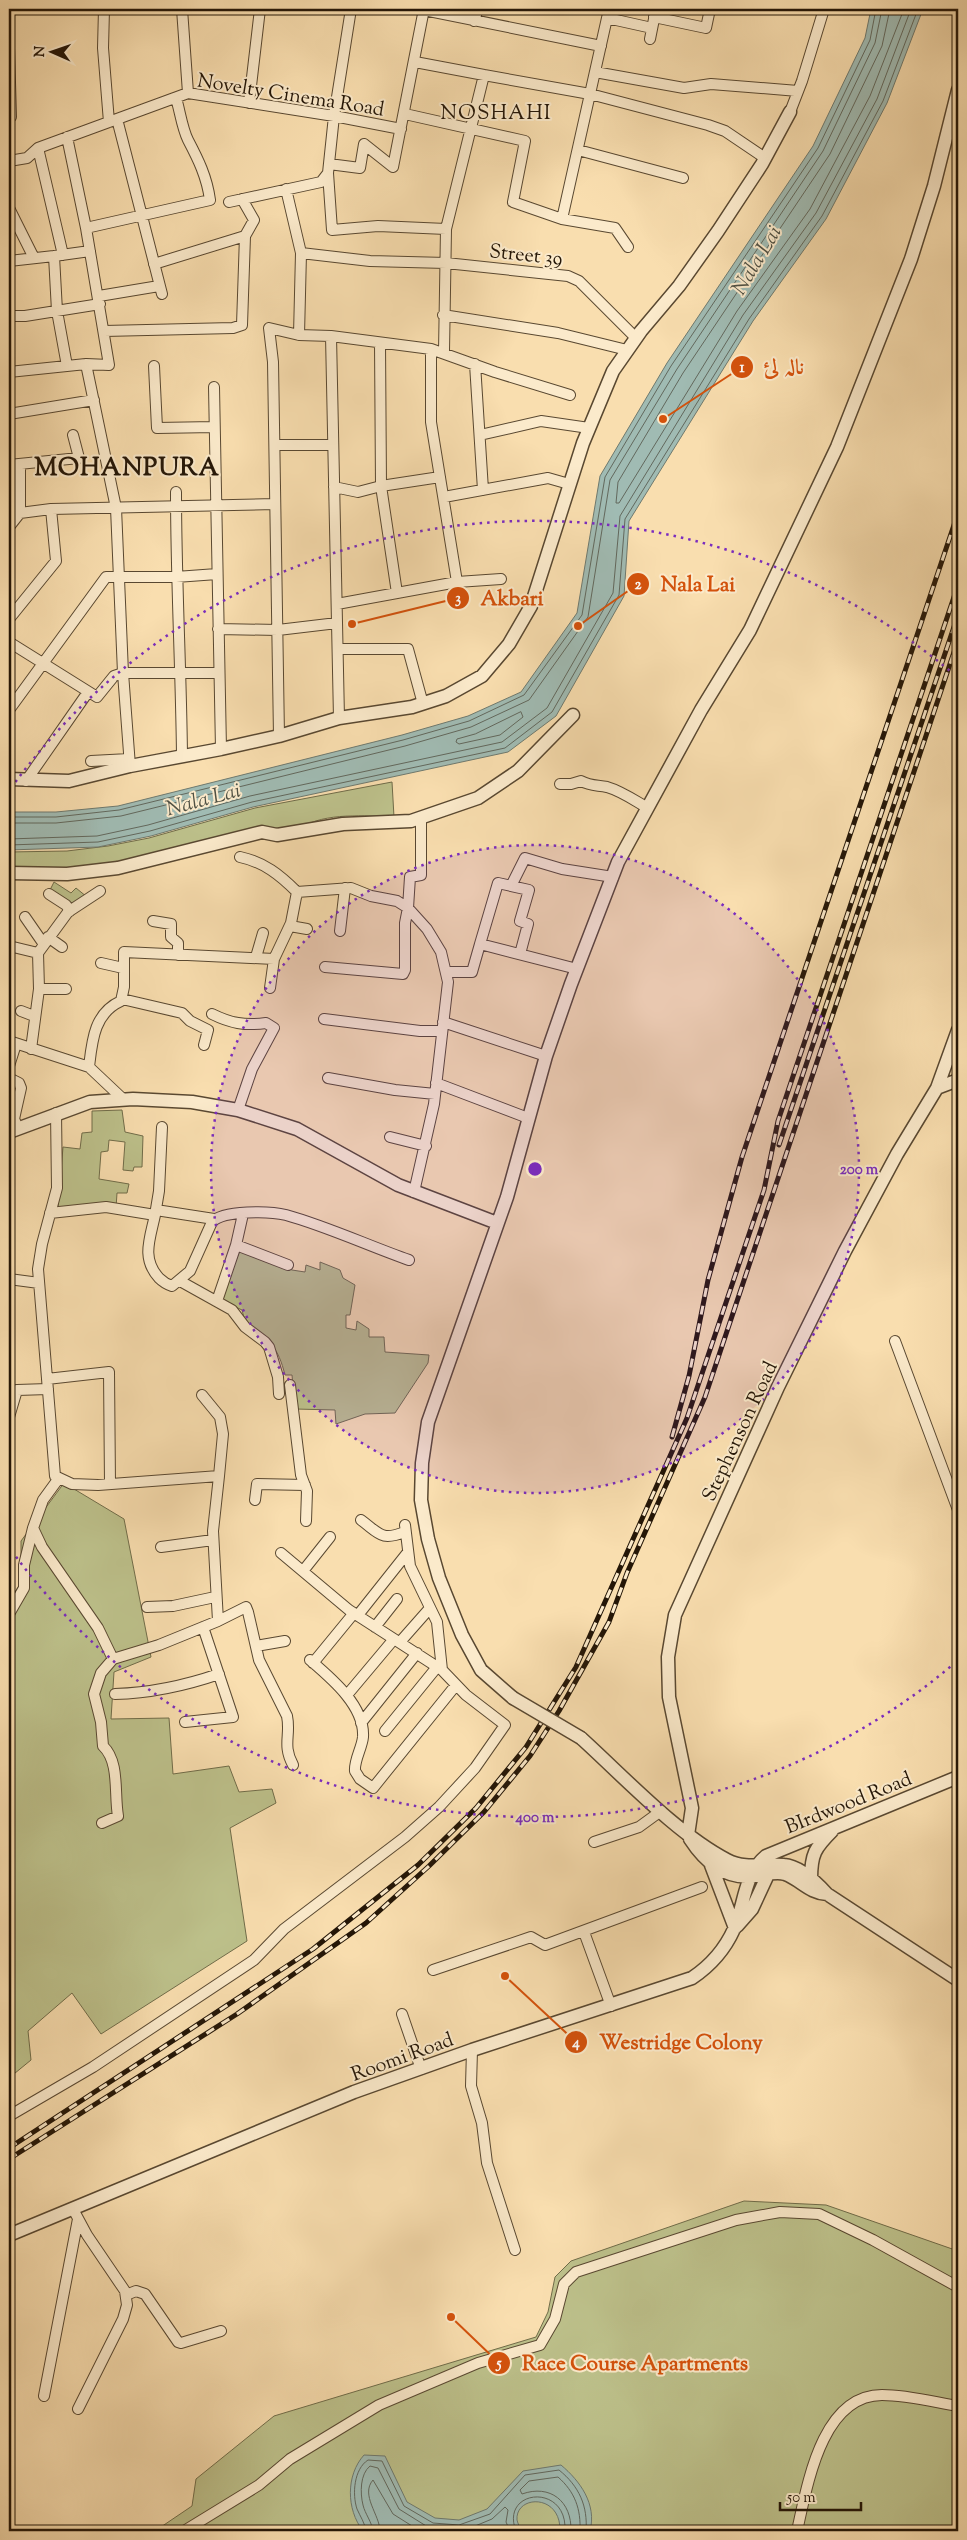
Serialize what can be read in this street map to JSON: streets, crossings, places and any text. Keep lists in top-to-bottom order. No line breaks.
{"streets":{"street":["Novelty Cinema Road","Street 39","Stephenson Road","BIrdwood Road","Roomi Road"]},"crossings":[["BIrdwood Road","Roomi Road"]],"districts":["NOSHAHI","MOHANPURA"],"water":["Nala Lai"],"places":["نالہ لئ","Akbari","Nala Lai","Westridge Colony","Race Course Apartments"],"scale_bar":"50 m","north":"left","rings":["200 m","400 m"]}
